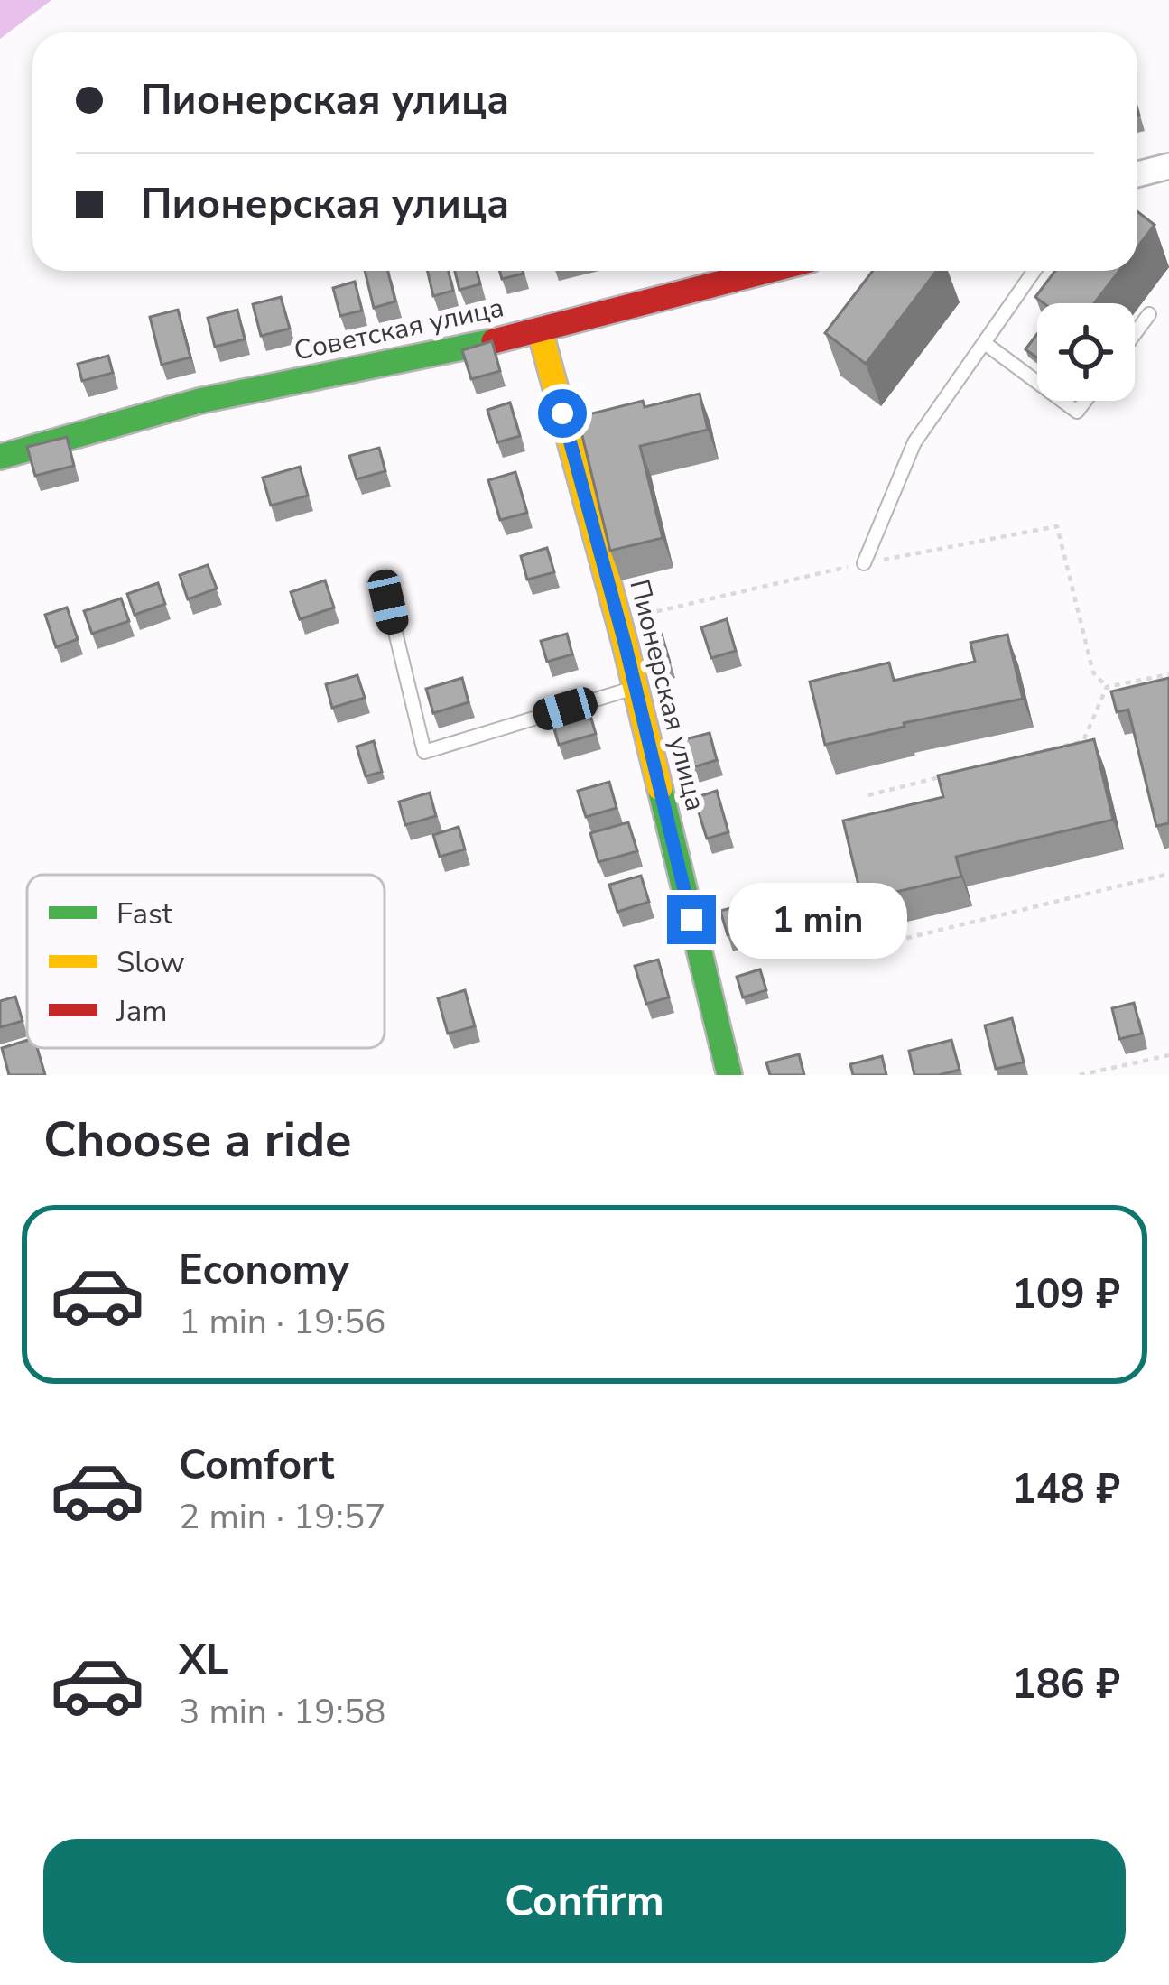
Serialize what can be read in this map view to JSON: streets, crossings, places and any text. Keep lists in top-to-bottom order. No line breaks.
{"streets":{"street":["Советская улица","Пионерская улица"]},"crossings":[["Советская улица","Пионерская улица"]],"legend":["Fast","Slow","Jam"],"page":{"banner":["Пионерская улица","Пионерская улица"],"bubble":"1 min","heading":"Choose a ride","list":[{"name":"Economy","note":"1 min · 19:56","value":"109 ₽"},{"name":"Comfort","note":"2 min · 19:57","value":"148 ₽"},{"name":"XL","note":"3 min · 19:58","value":"186 ₽"}],"buttons":"Confirm"}}
